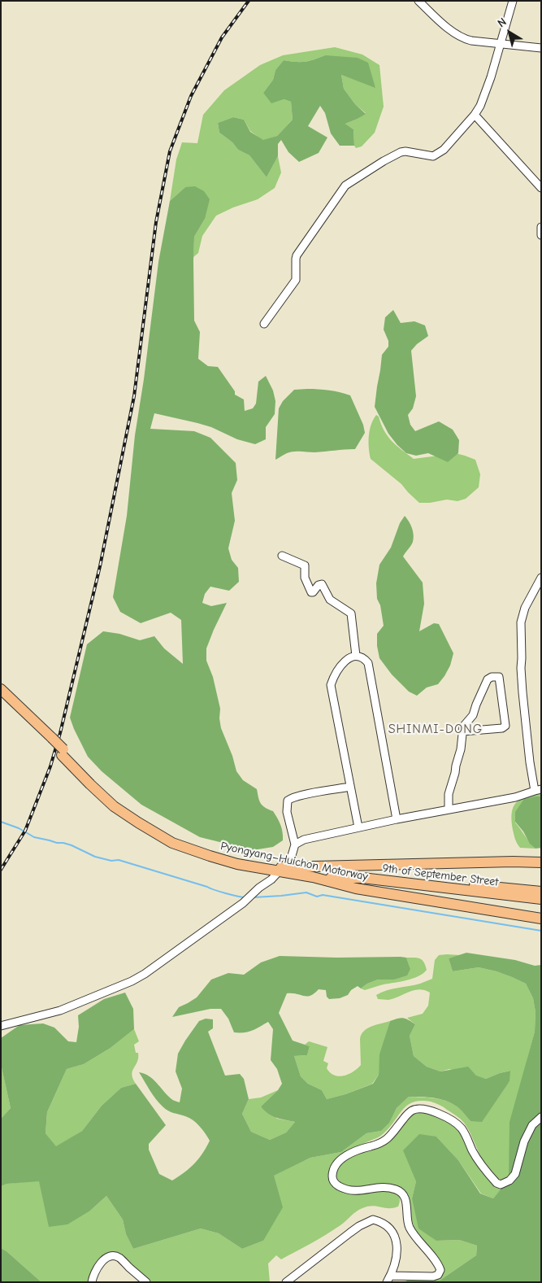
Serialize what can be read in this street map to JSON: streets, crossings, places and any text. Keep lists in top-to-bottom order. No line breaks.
{"streets":{"highway":["Pyongyang–Huichon Motorway","9th of September Street"]},"crossings":[["Pyongyang–Huichon Motorway","9th of September Street"]],"districts":["SHINMI-DONG"],"north":"top left"}
